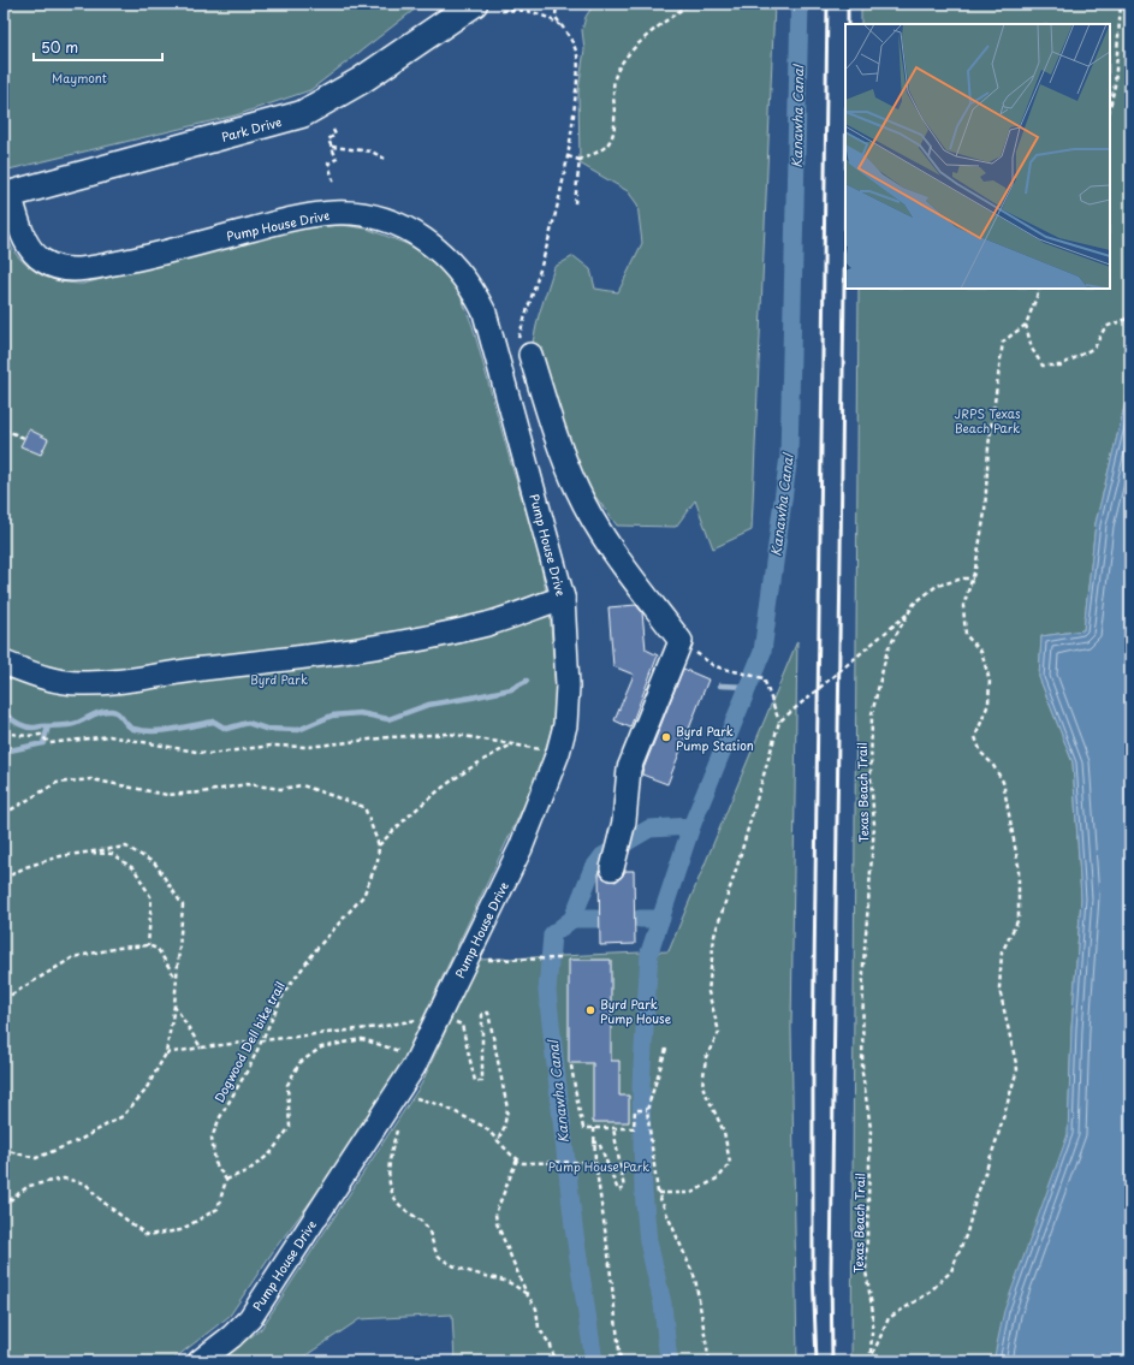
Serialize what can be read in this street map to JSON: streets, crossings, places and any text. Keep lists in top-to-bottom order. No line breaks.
{"streets":{"main road":["Park Drive"],"street":["Pump House Drive"],"path":["Texas Beach Trail","Dogwood Dell bike trail"]},"crossings":[["Park Drive","Pump House Drive"]],"water":["Kanawha Canal"],"parks":["Maymont","JRPS Texas Beach Park","Byrd Park","Pump House Park"],"places":["Byrd Park Pump Station","Byrd Park Pump House"],"scale_bar":"50 m"}
